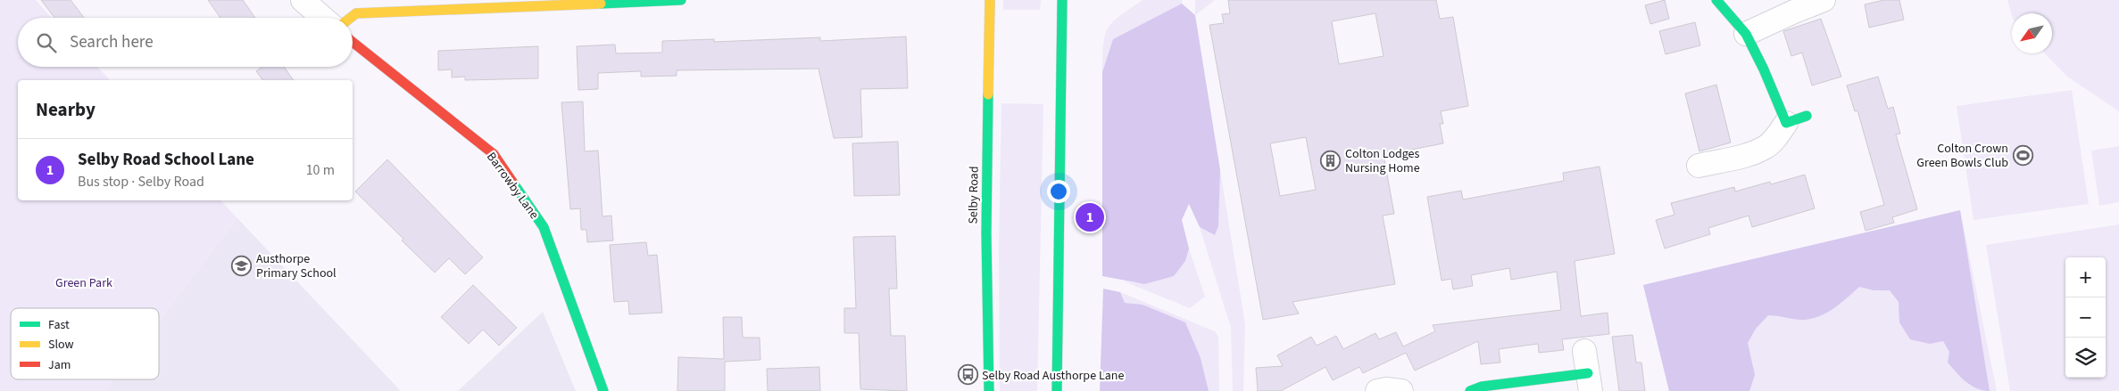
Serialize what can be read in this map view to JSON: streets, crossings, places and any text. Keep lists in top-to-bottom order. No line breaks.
{"streets":{"street":["Barrowby Lane","Selby Road"]},"parks":["Green Park"],"places":{"sports":["Colton Crown Green Bowls Club"],"building":["Colton Lodges Nursing Home"],"school or university":["Austhorpe Primary School"],"bus stop":["Selby Road Austhorpe Lane"]},"legend":["Fast","Slow","Jam"],"north":"bottom left","page":{"search":"Search here","heading":"Nearby","list":[{"mark":"1","name":"Selby Road School Lane","note":"Bus stop · Selby Road","value":"10 m"}],"pins":"1","map_buttons":["+","−"]}}
